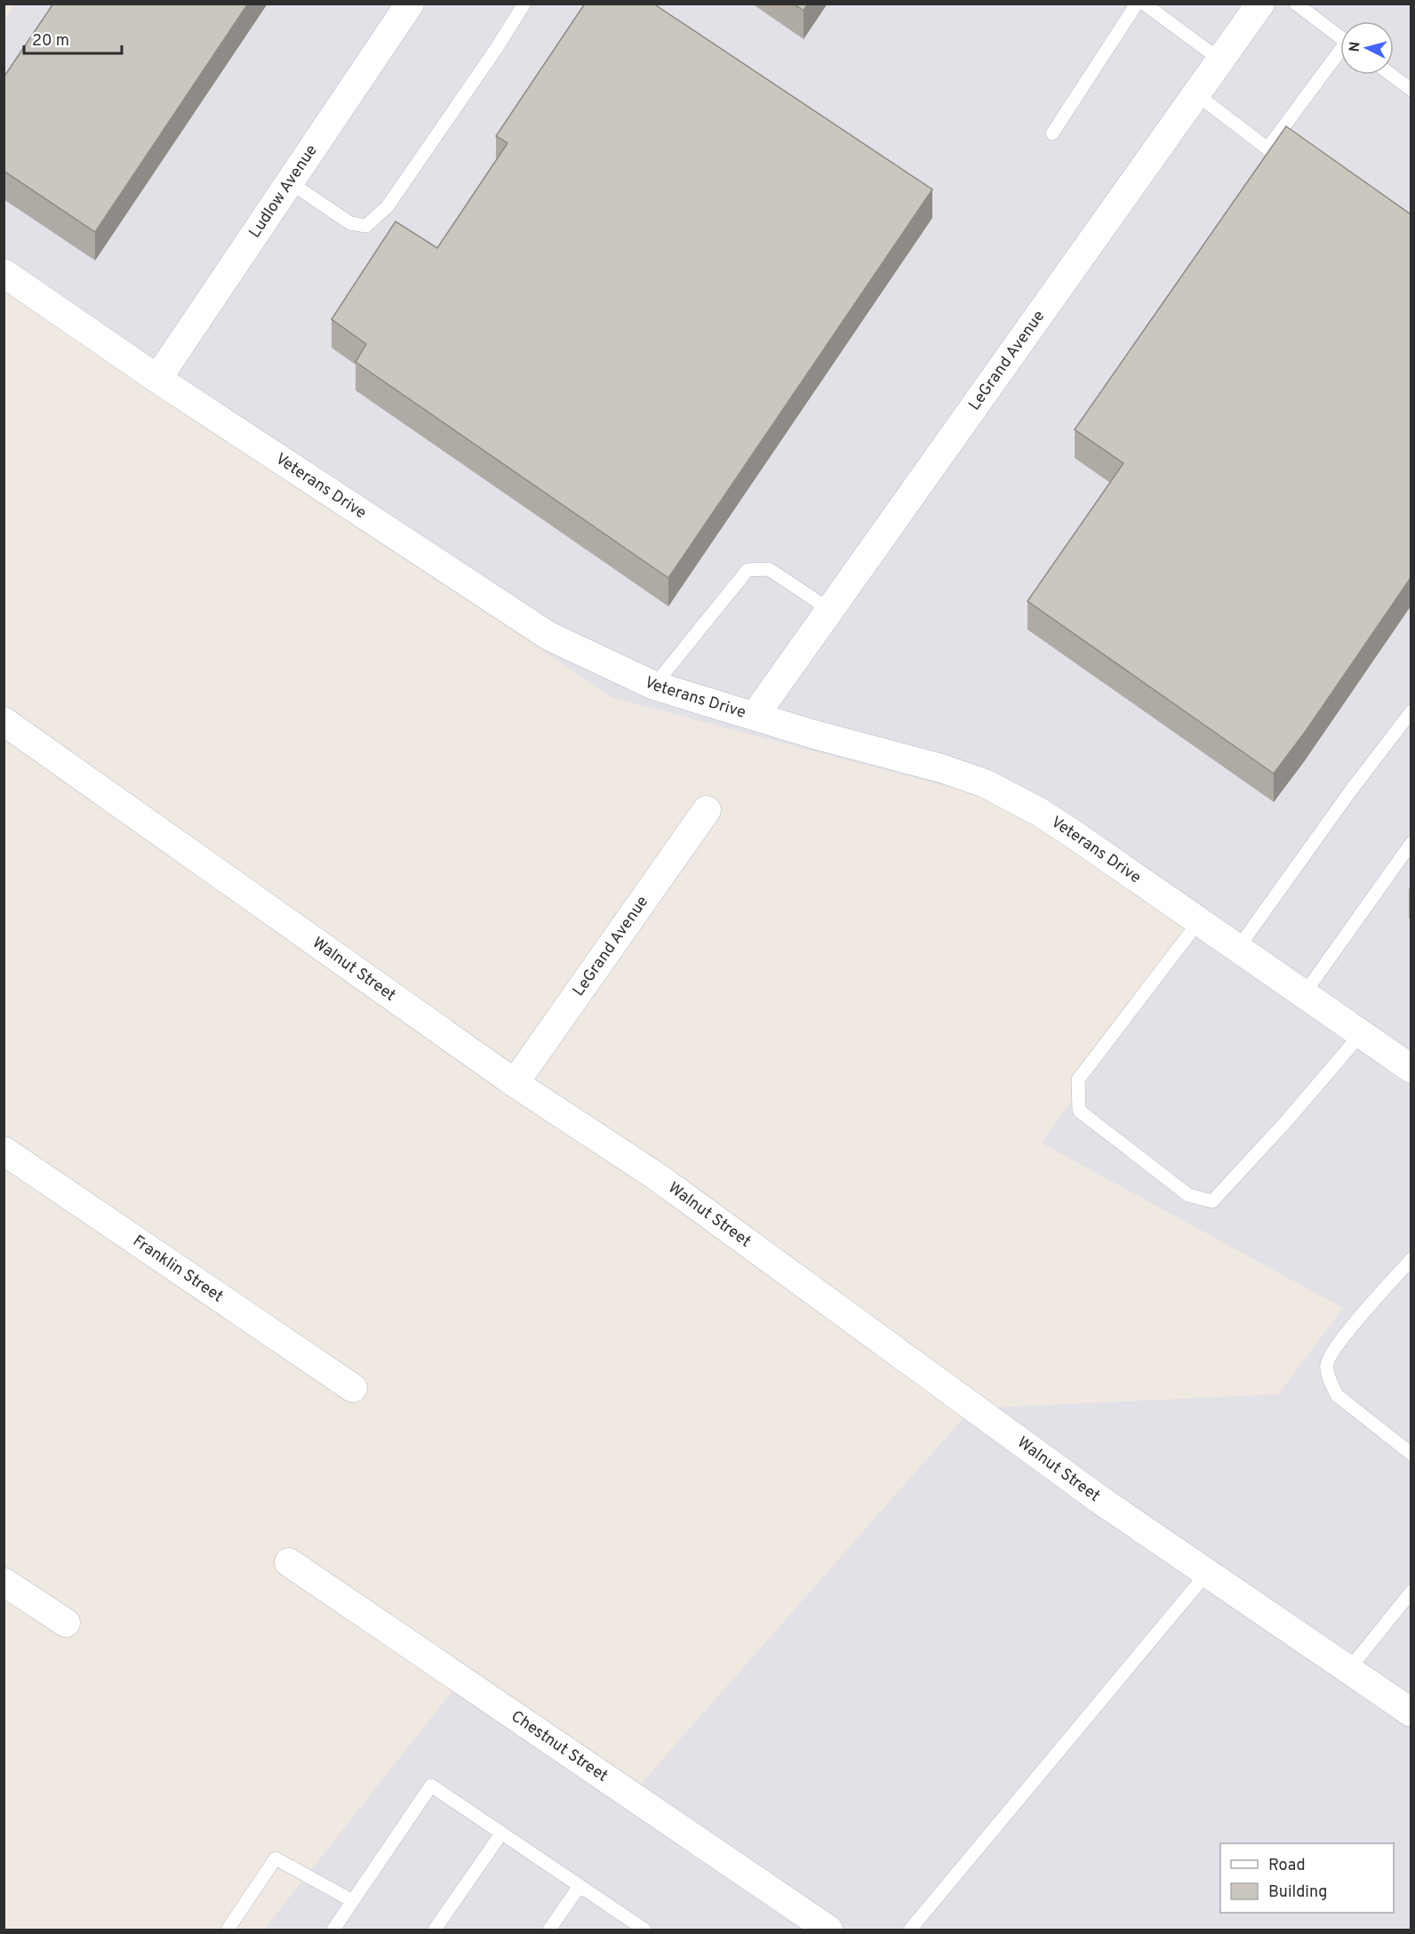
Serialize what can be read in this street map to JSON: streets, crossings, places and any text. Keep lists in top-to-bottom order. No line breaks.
{"streets":{"street":["Ludlow Avenue","LeGrand Avenue","Veterans Drive","Walnut Street","Franklin Street","Chestnut Street"]},"crossings":[["Ludlow Avenue","Veterans Drive"],["LeGrand Avenue","Veterans Drive"],["LeGrand Avenue","Walnut Street"]],"legend":["Road","Building"],"scale_bar":"20 m","north":"left"}
